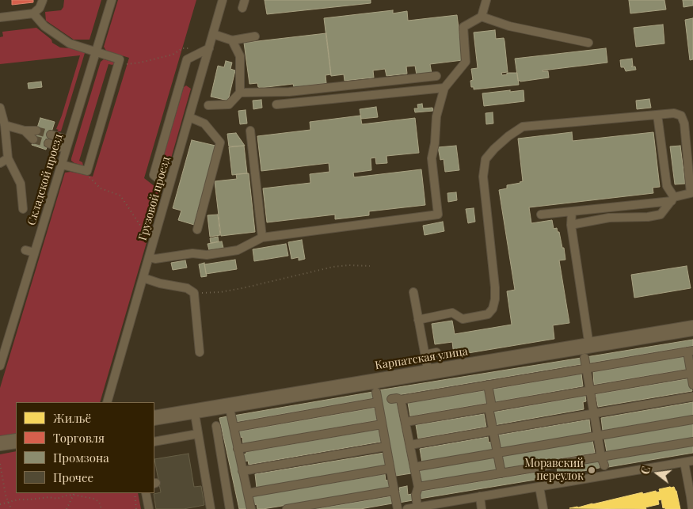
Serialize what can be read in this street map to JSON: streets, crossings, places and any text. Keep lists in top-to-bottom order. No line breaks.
{"streets":{"street":["Складской проезд","Грузовой проезд","Карпатская улица"]},"places":["Моравский переулок"],"legend":["Жильё","Торговля","Промзона","Прочее"],"north":"left"}
